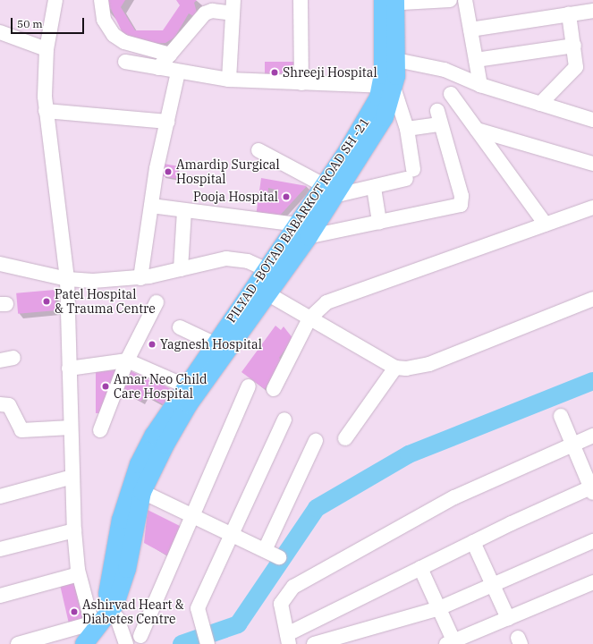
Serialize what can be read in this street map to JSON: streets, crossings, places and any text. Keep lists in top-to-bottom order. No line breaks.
{"streets":{"main road":["PILYAD -BOTAD BABARKOT ROAD SH -21"]},"places":["Shreeji Hospital","Amardip Surgical Hospital","Pooja Hospital","Patel Hospital & Trauma Centre","Yagnesh Hospital","Amar Neo Child Care Hospital","Ashirvad Heart & Diabetes Centre"],"scale_bar":"50 m"}
